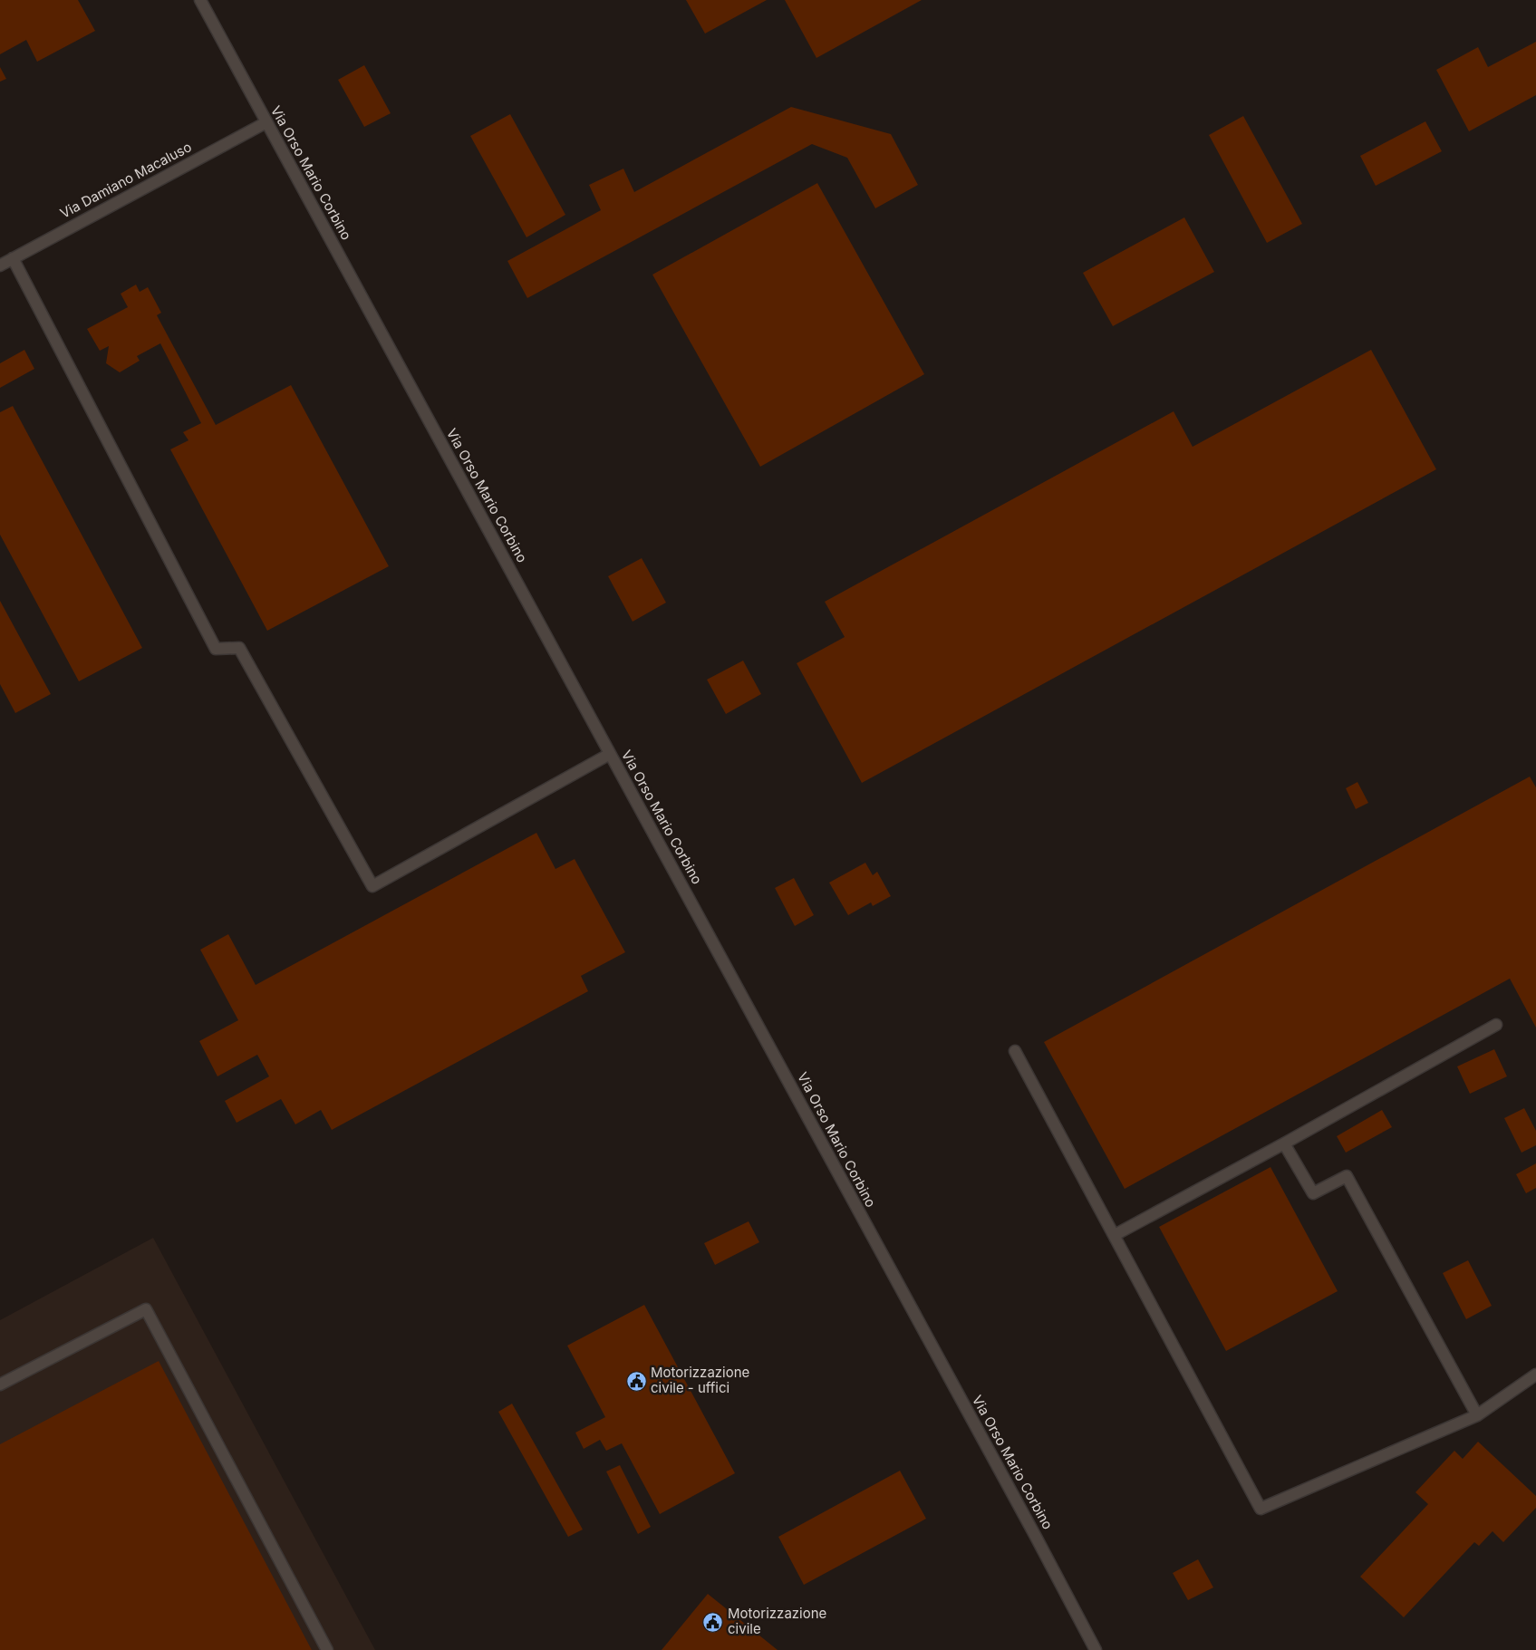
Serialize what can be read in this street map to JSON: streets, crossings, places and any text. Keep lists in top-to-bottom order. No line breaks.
{"streets":{"street":["Via Orso Mario Corbino","Via Damiano Macaluso"]},"crossings":[["Via Orso Mario Corbino","Via Damiano Macaluso"]],"places":{"public building":["Motorizzazione civile - uffici","Motorizzazione civile"]}}
